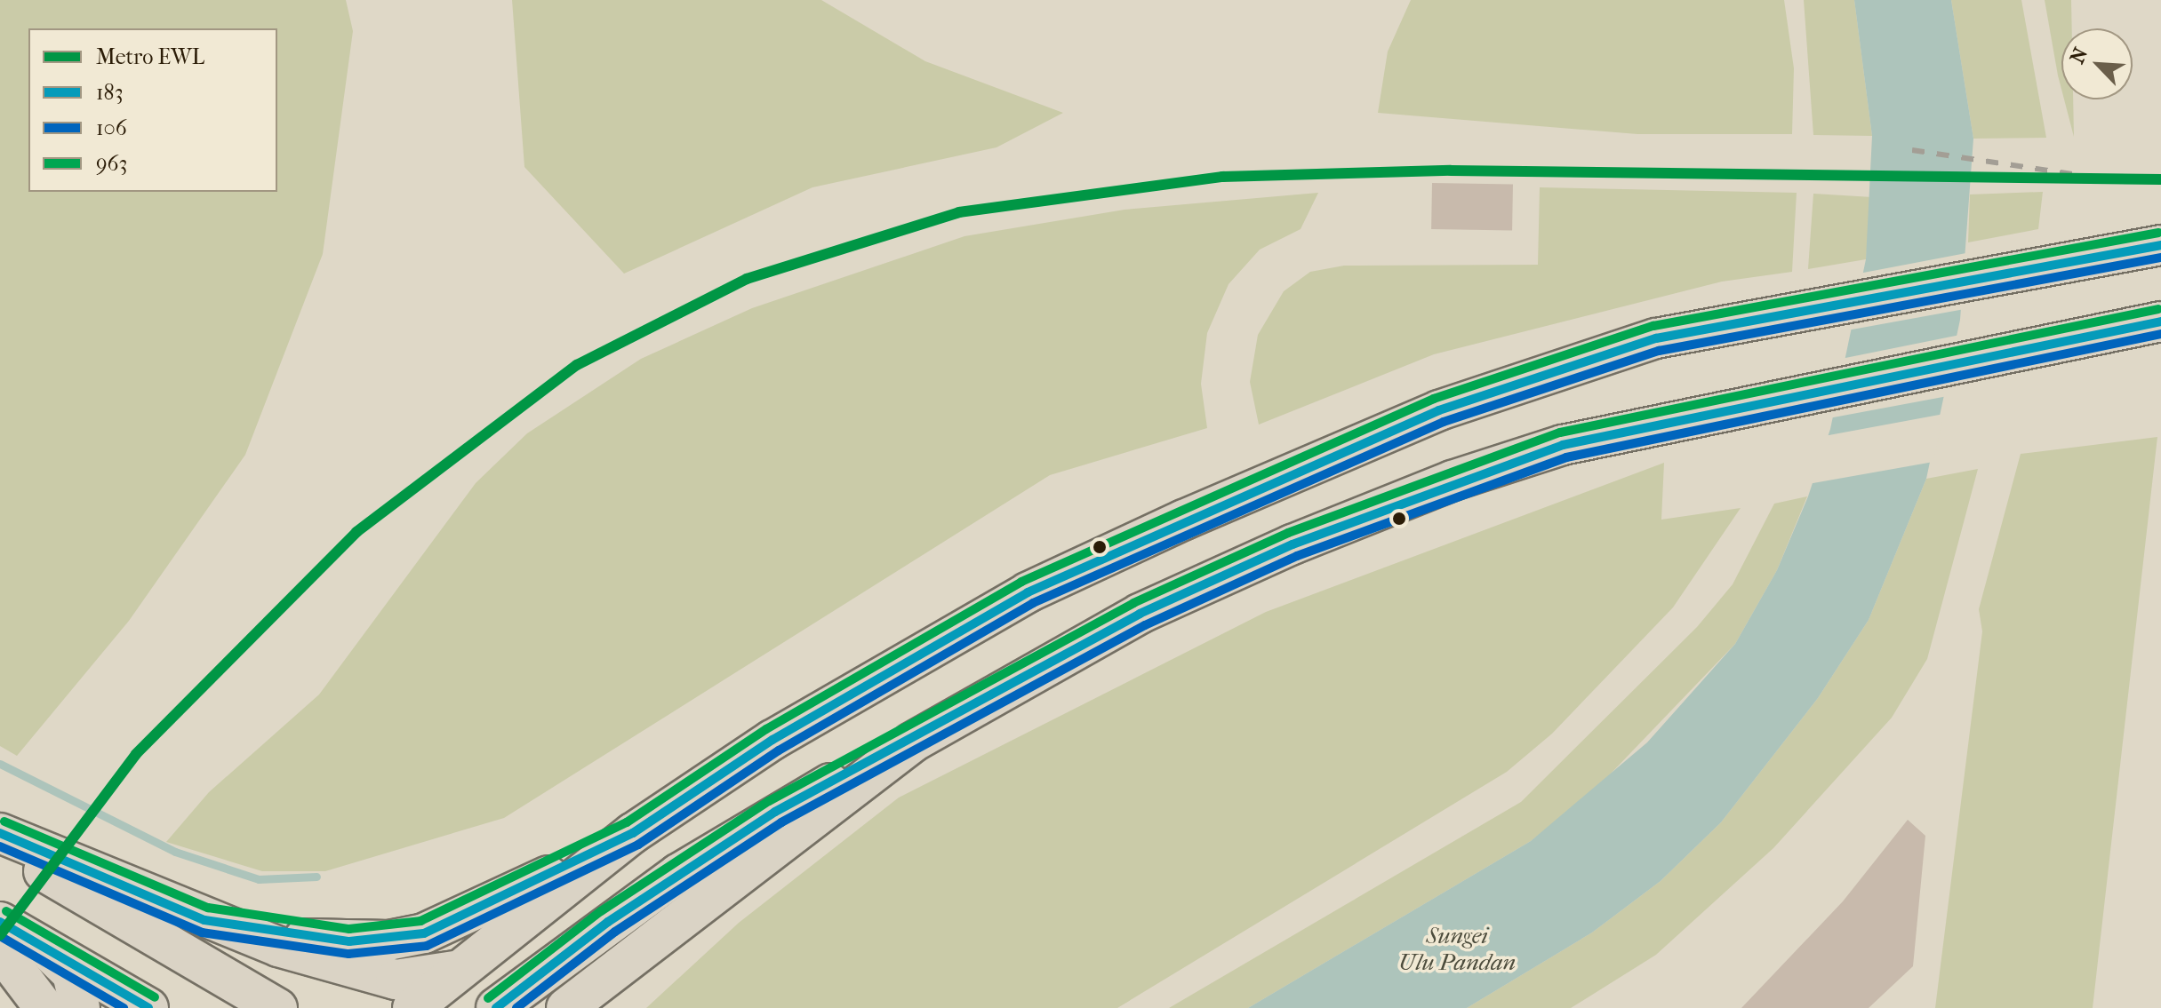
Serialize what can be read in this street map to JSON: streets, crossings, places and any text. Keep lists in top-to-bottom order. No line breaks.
{"water":["Sungei Ulu Pandan"],"lines":["metro line EWL","transit line 963","transit line 183","transit line 106"],"legend":["Metro EWL","183","106","963"],"north":"top left"}
